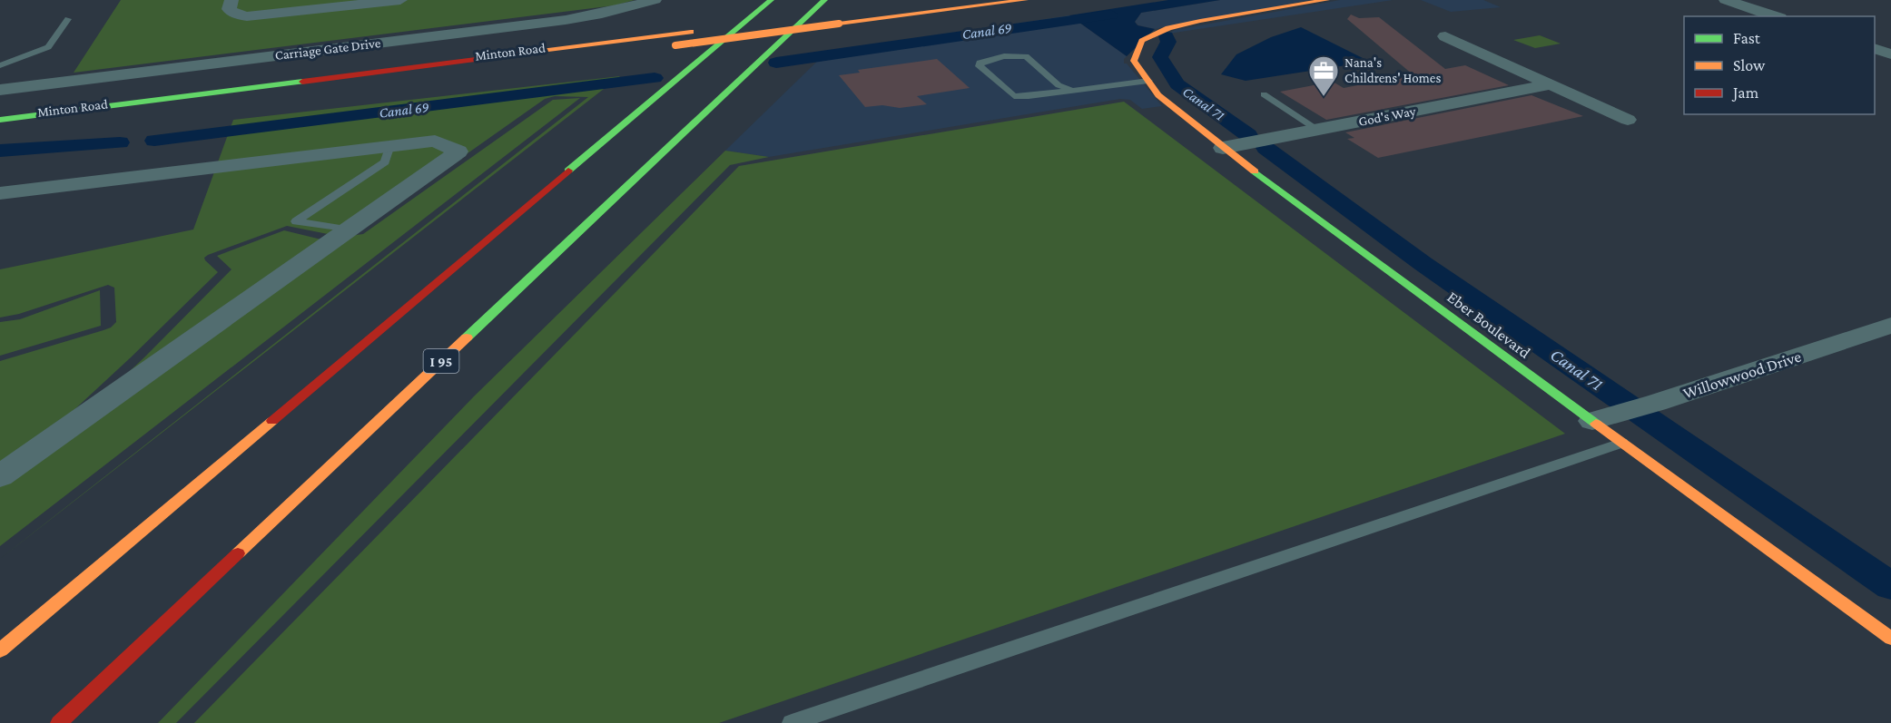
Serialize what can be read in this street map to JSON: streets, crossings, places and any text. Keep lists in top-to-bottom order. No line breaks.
{"streets":{"main road":["Minton Road","Eber Boulevard","I 95"],"street":["Carriage Gate Drive","God's Way","Willowwood Drive"]},"crossings":[["God's Way","Eber Boulevard"],["Eber Boulevard","Willowwood Drive"]],"water":["Canal 69","Canal 71"],"places":{"office":["Nana's Childrens' Homes"]},"legend":["Fast","Slow","Jam"]}
